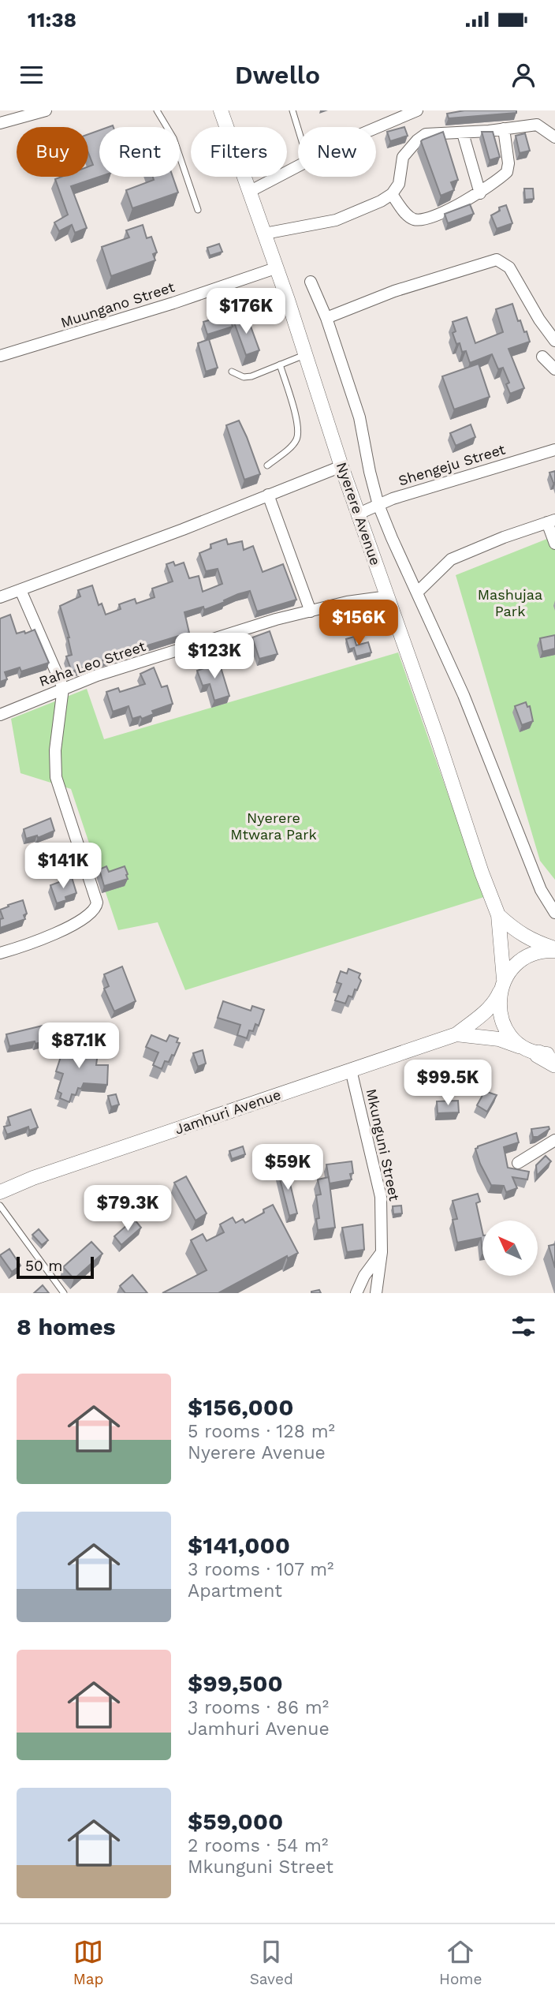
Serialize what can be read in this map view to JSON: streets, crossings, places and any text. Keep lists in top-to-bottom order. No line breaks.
{"streets":{"street":["Muungano Street","Shengeju Street","Nyerere Avenue","Raha Leo Street","Jamhuri Avenue","Mkunguni Street"]},"crossings":[["Muungano Street","Nyerere Avenue"],["Shengeju Street","Nyerere Avenue"],["Nyerere Avenue","Raha Leo Street"],["Jamhuri Avenue","Mkunguni Street"]],"parks":["Mashujaa Park","Nyerere Mtwara Park"],"scale_bar":"50 m","north":"top left","page":{"status":"11:38","header":"Dwello","chip":["Buy","Rent","Filters","New"],"price":["$176K","$156K","$123K","$141K","$87.1K","$99.5K","$59K","$79.3K"],"scale":"50 m","heading":"8 homes","list":[{"name":"$156,000","note":"5 rooms · 128 m² · Nyerere Avenue"},{"name":"$141,000","note":"3 rooms · 107 m² · Apartment"},{"name":"$99,500","note":"3 rooms · 86 m² · Jamhuri Avenue"},{"name":"$59,000","note":"2 rooms · 54 m² · Mkunguni Street"}],"tabs":["Map","Saved","Home"]}}
